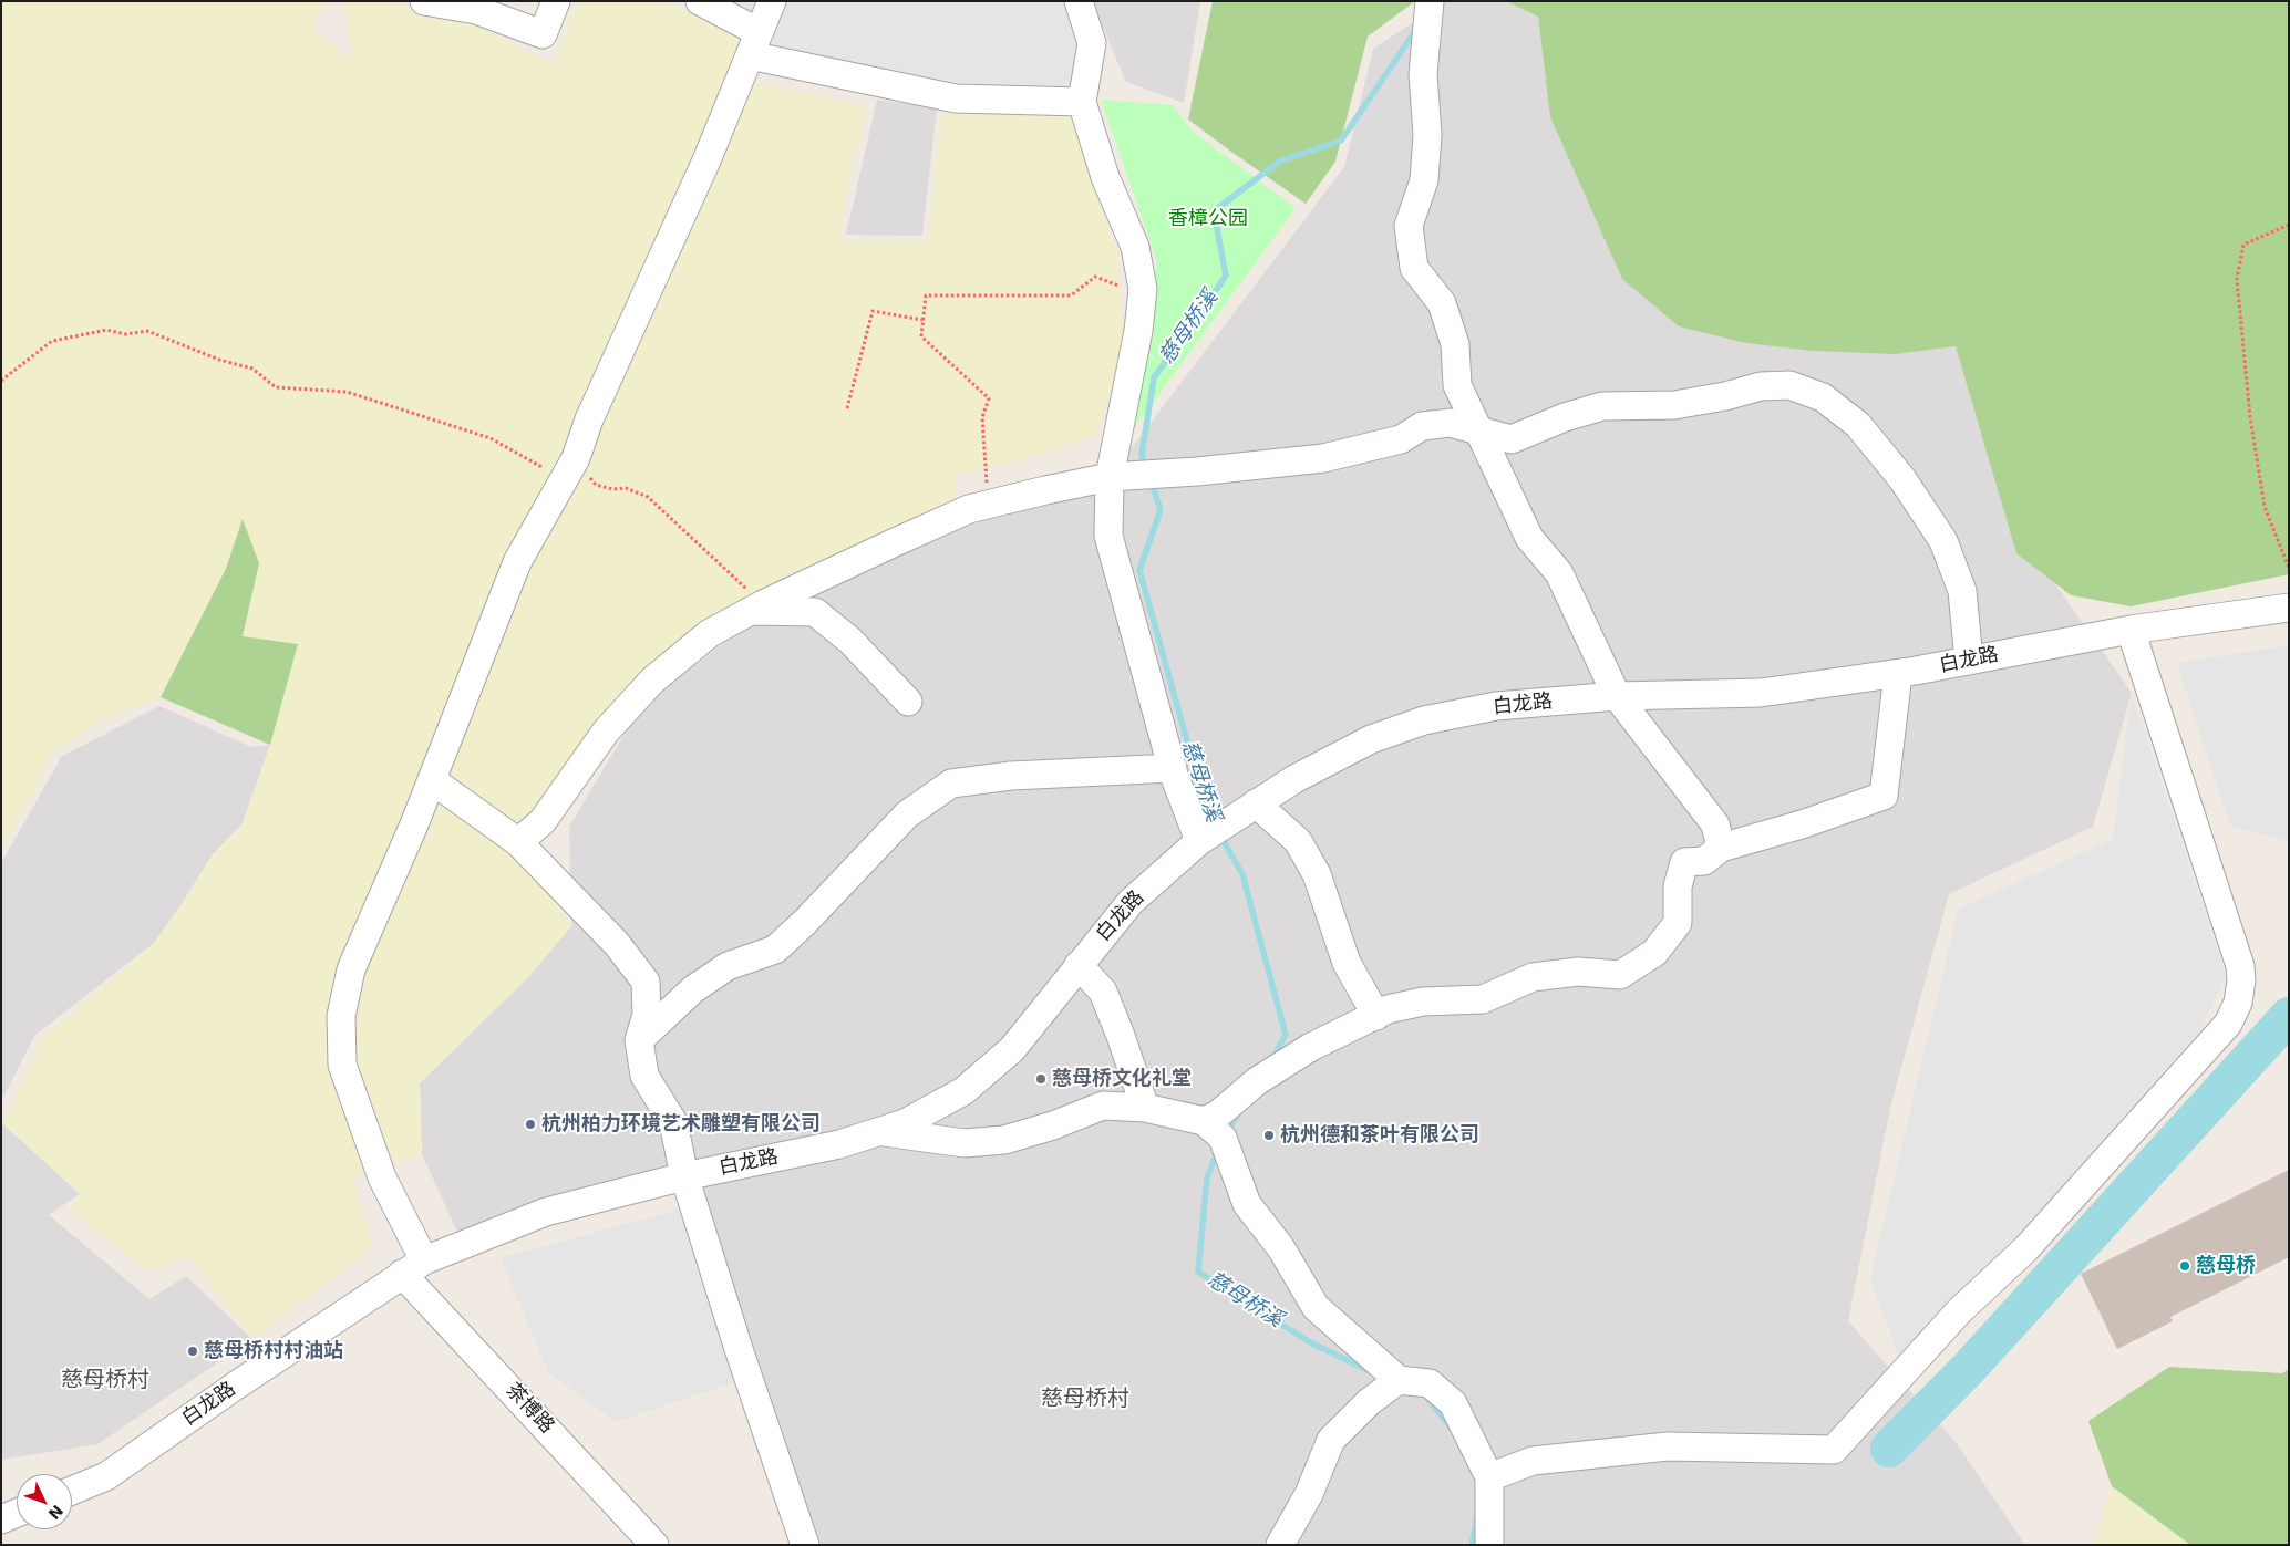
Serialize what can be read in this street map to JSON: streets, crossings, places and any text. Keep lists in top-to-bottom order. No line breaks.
{"streets":{"street":["白龙路","茶博路"]},"crossings":[["白龙路","茶博路"]],"districts":["慈母桥村","慈母桥村"],"water":["慈母桥溪"],"parks":["香樟公园"],"places":["慈母桥文化礼堂","杭州柏力环境艺术雕塑有限公司","杭州德和茶叶有限公司","慈母桥","慈母桥村村油站"],"north":"bottom right"}
